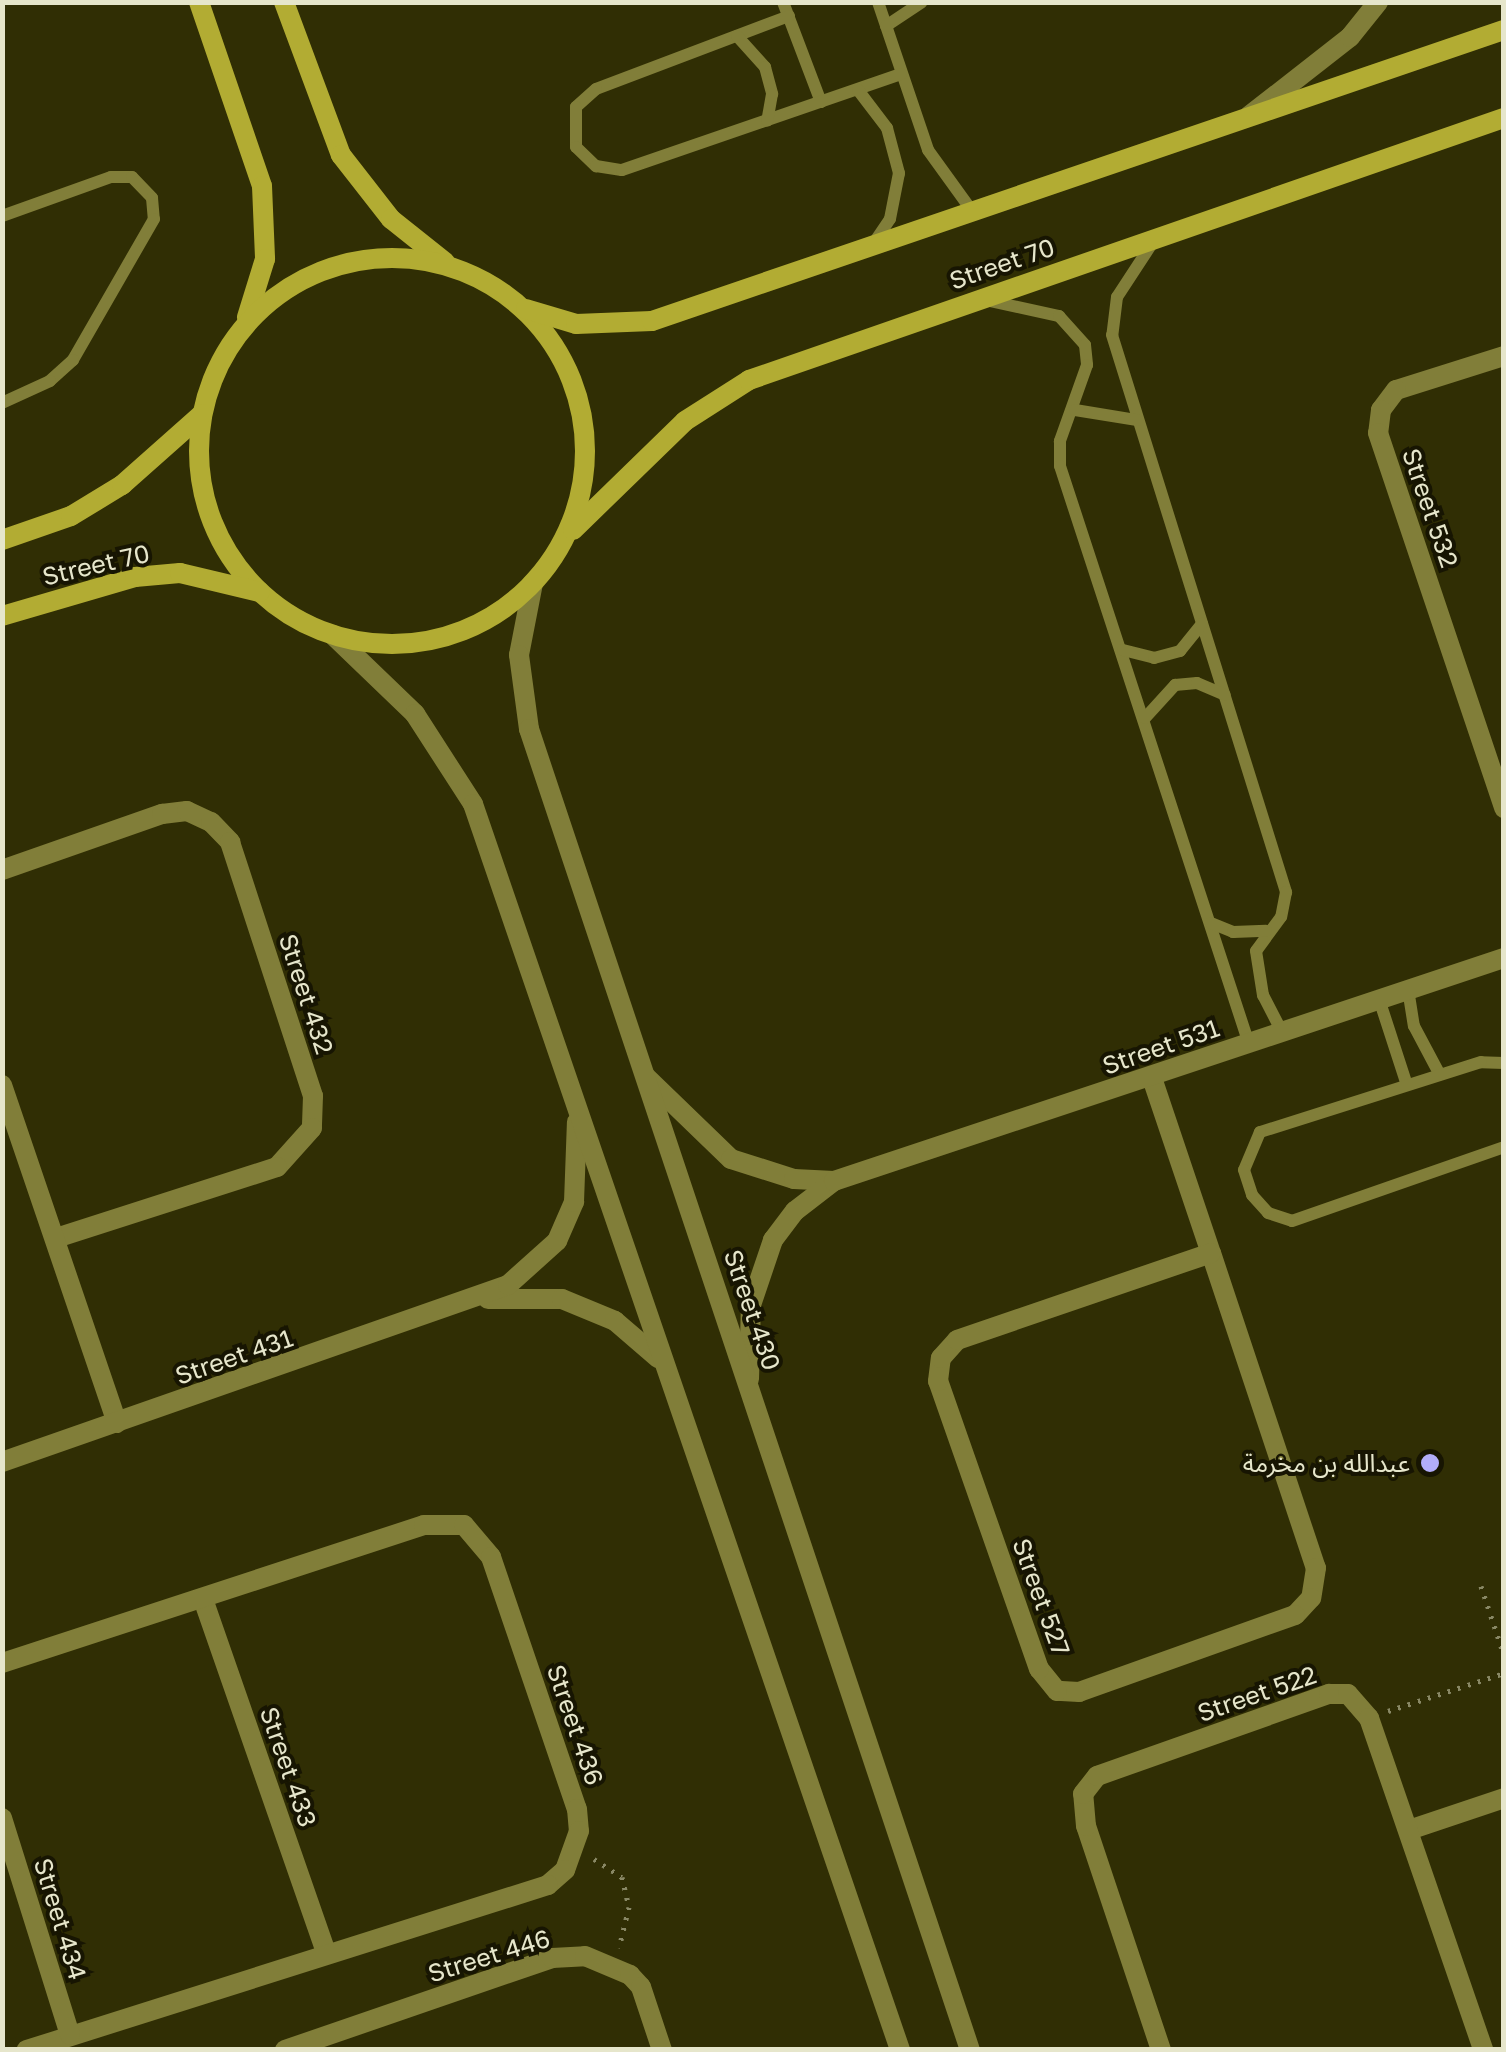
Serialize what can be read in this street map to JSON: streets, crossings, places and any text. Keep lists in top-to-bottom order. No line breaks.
{"streets":{"main road":["Street 70"],"street":["Street 532","Street 432","Street 531","Street 430","Street 431","Street 527","Street 522","Street 436","Street 433","Street 434","Street 446"]},"crossings":[["Street 531","Street 430"],["Street 531","Street 527"],["Street 436","Street 433"]],"places":["عبدالله بن مخرمة"]}
